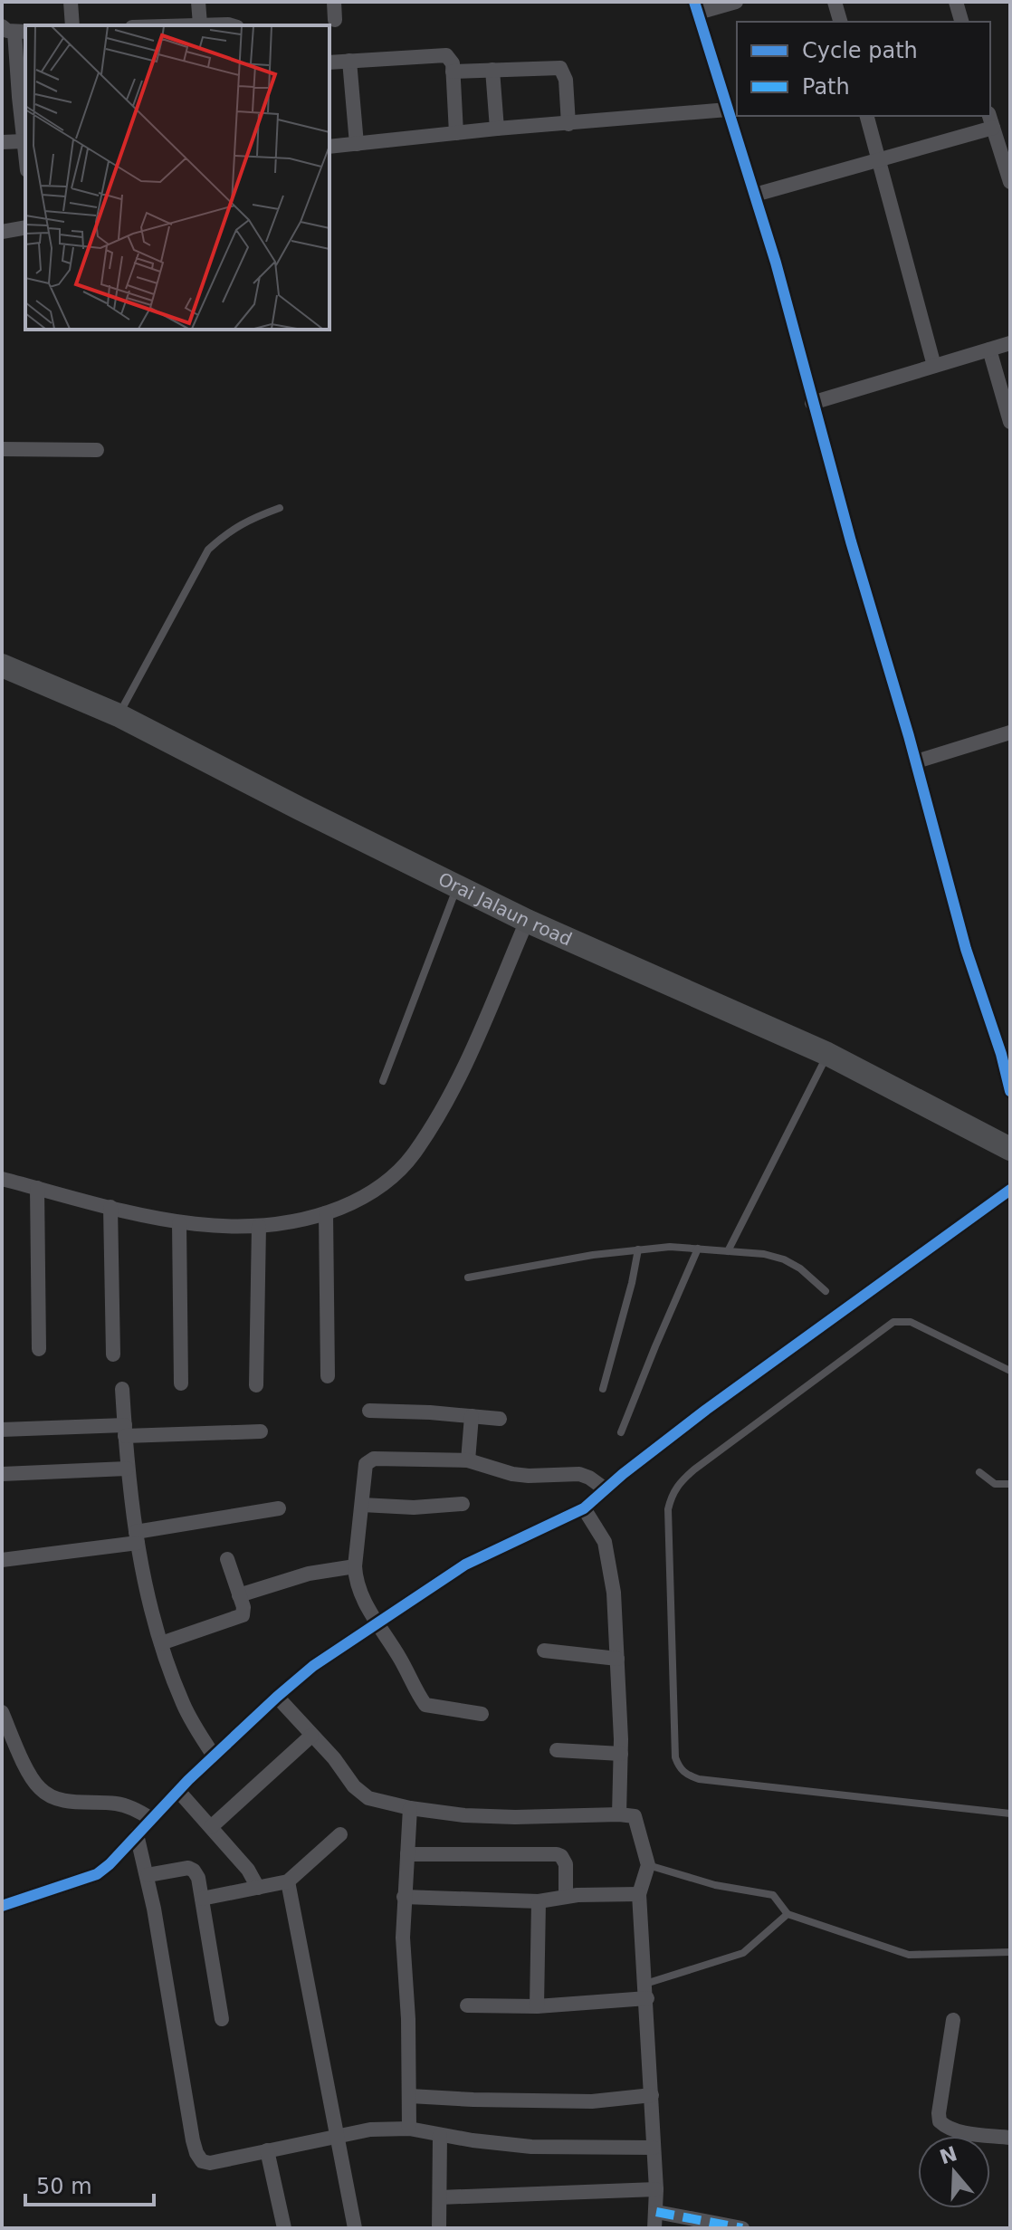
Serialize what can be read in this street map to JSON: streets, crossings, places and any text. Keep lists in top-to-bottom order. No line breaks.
{"streets":{"main road":["Orai Jalaun road"]},"legend":["Cycle path","Path"],"scale_bar":"50 m","north":"top"}
